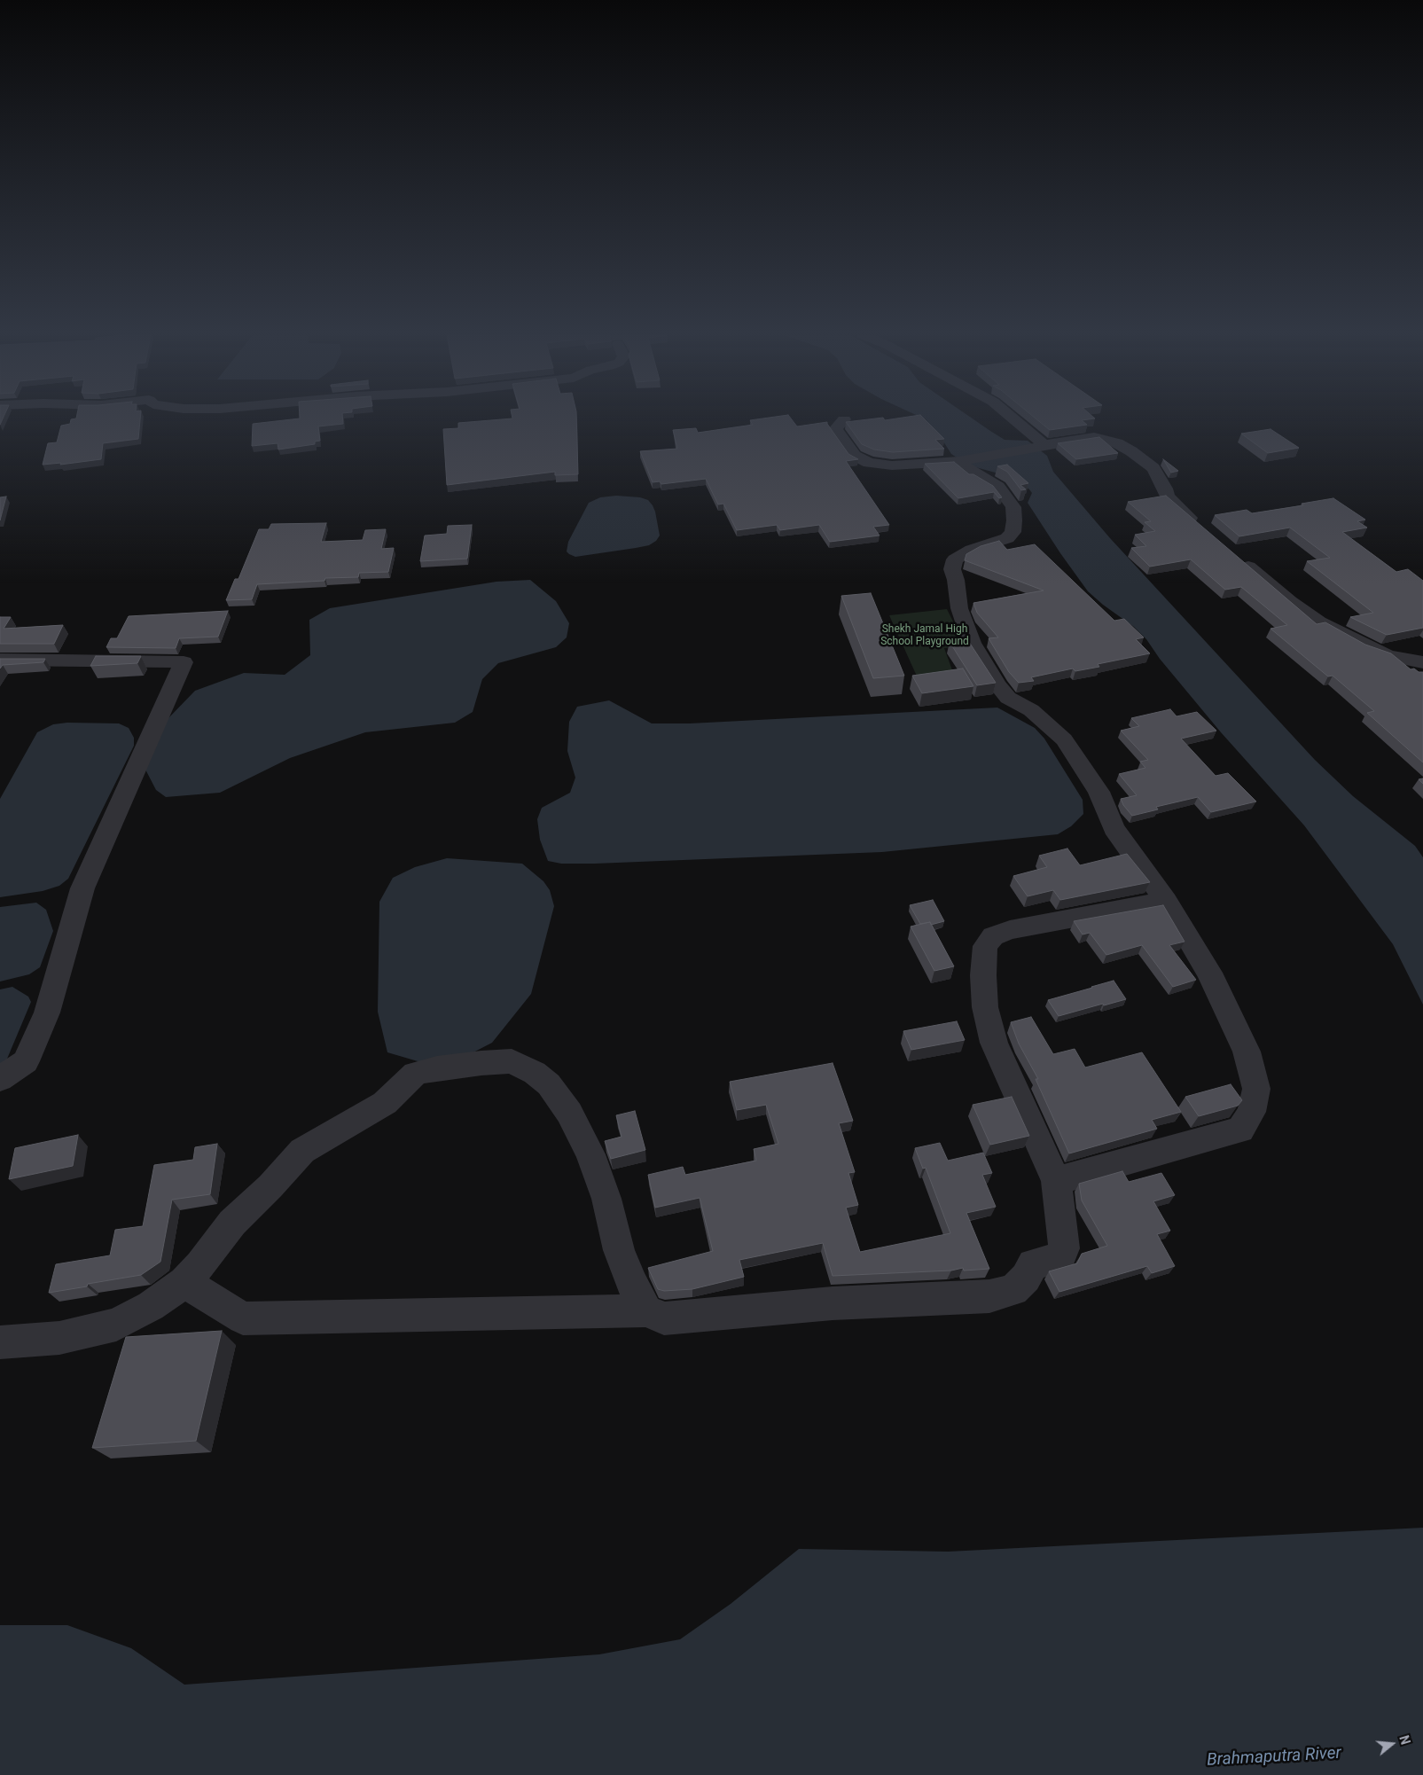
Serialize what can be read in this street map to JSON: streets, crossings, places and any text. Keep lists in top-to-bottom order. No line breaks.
{"water":["Brahmaputra River"],"parks":["Shekh Jamal High School Playground"],"north":"right"}
